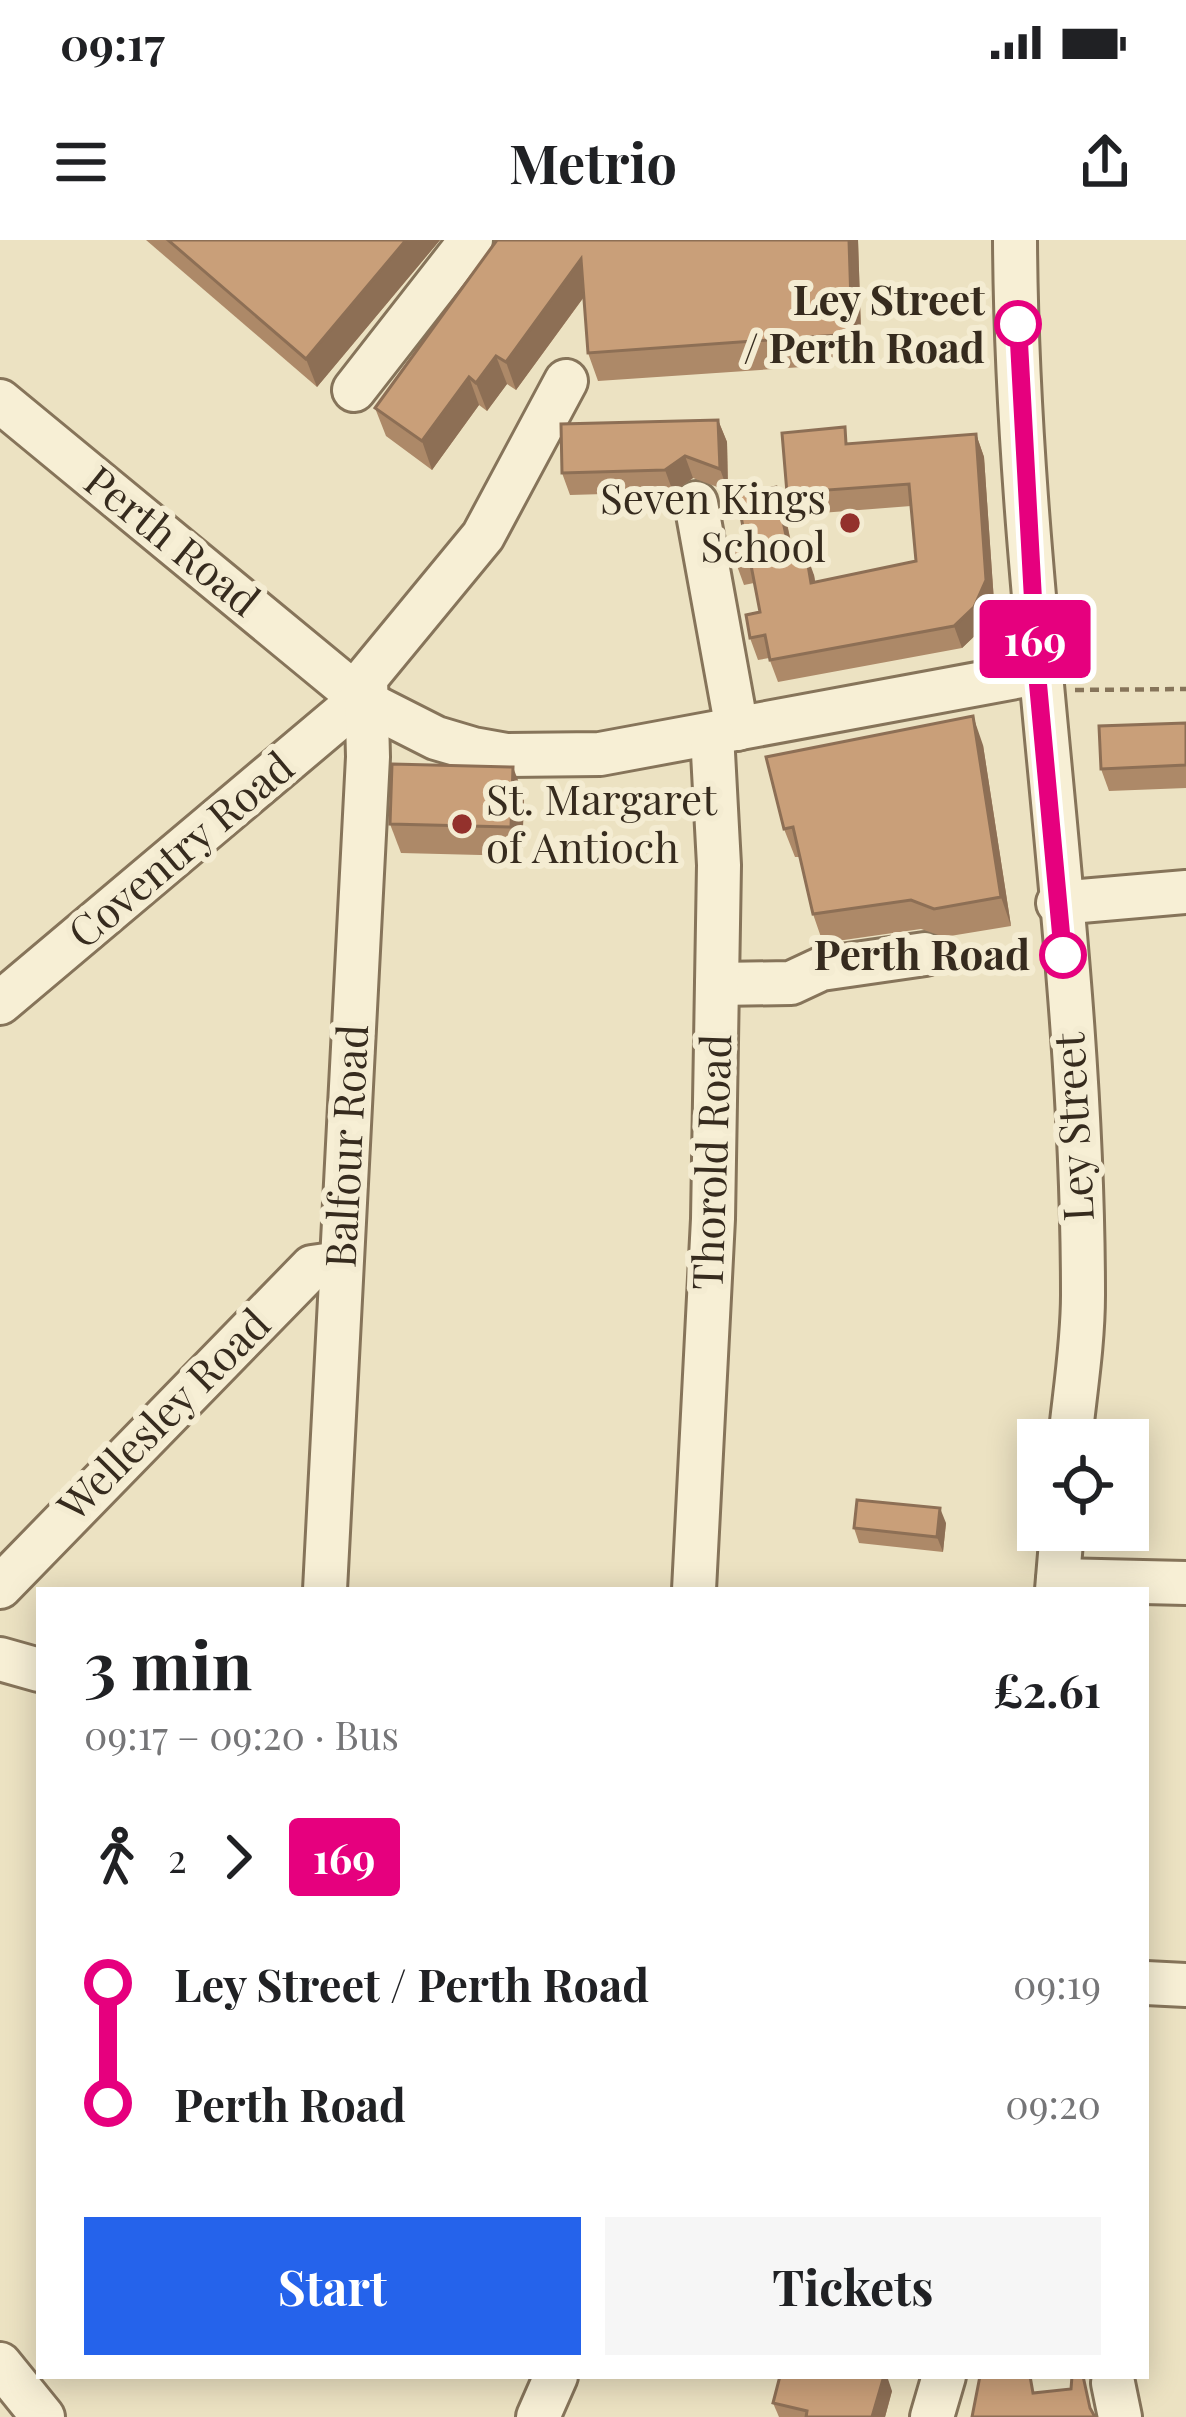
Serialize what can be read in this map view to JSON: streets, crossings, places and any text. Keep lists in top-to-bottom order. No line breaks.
{"streets":{"street":["Perth Road","Coventry Road","Ley Street","Balfour Road","Thorold Road","Wellesley Road"]},"crossings":[["Perth Road","Coventry Road"],["Perth Road","Ley Street"],["Perth Road","Balfour Road"],["Perth Road","Thorold Road"],["Coventry Road","Balfour Road"],["Balfour Road","Wellesley Road"]],"places":["Ley Street / Perth Road","Seven Kings School","St. Margaret of Antioch","Perth Road"],"lines":["bus line 169"],"page":{"status":"09:17","header":"Metrio","on_map":"169","heading":["3 min","09:17 – 09:20 · Bus","£2.61"],"legs":["2","169"],"list":[{"name":"Ley Street / Perth Road","value":"09:19"},{"name":"Perth Road","value":"09:20"}],"buttons":["Start","Tickets"]}}
